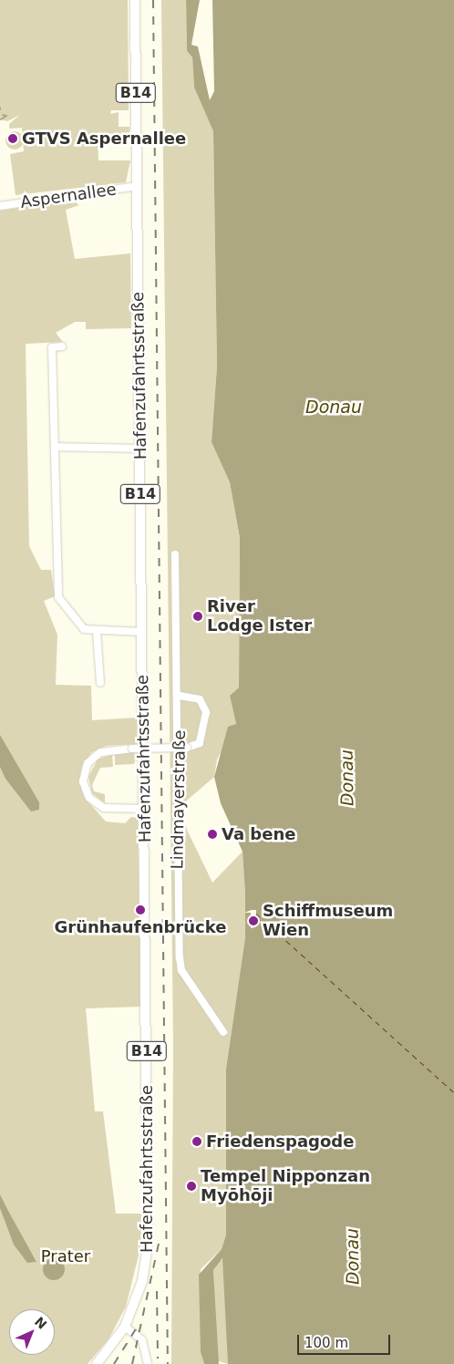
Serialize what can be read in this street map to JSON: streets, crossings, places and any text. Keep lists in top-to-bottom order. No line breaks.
{"streets":{"main road":["B14","Hafenzufahrtsstraße"],"street":["Aspernallee","Lindmayerstraße"]},"crossings":[["B14","Aspernallee"],["B14","Hafenzufahrtsstraße"],["Aspernallee","Hafenzufahrtsstraße"]],"water":["Donau"],"parks":["Prater"],"places":["GTVS Aspernallee","River Lodge Ister","Va bene","Grünhaufenbrücke","Schiffmuseum Wien","Friedenspagode","Tempel Nipponzan Myōhōji"],"scale_bar":"100 m","north":"top right"}
